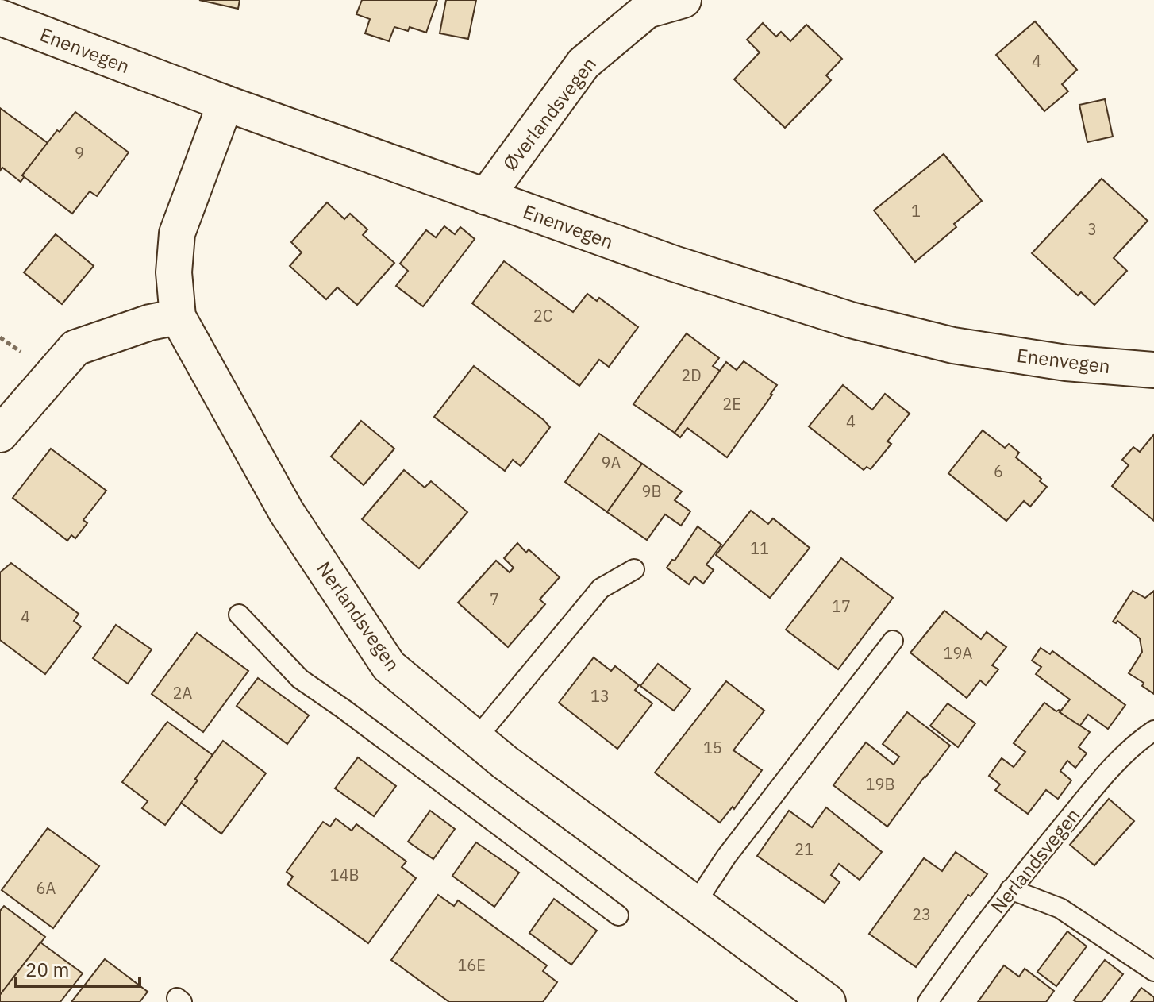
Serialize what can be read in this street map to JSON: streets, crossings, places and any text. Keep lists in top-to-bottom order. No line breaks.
{"streets":{"street":["Enenvegen","Øverlandsvegen","Nerlandsvegen"]},"crossings":[["Enenvegen","Øverlandsvegen"],["Enenvegen","Nerlandsvegen"]],"house_numbers":["4","9","1","3","2C","2D","2E","4","9A","6","9B","11","7","17","4","19A","2A","13","15","19B","21","14B","6A","23","16E"],"scale_bar":"20 m"}
